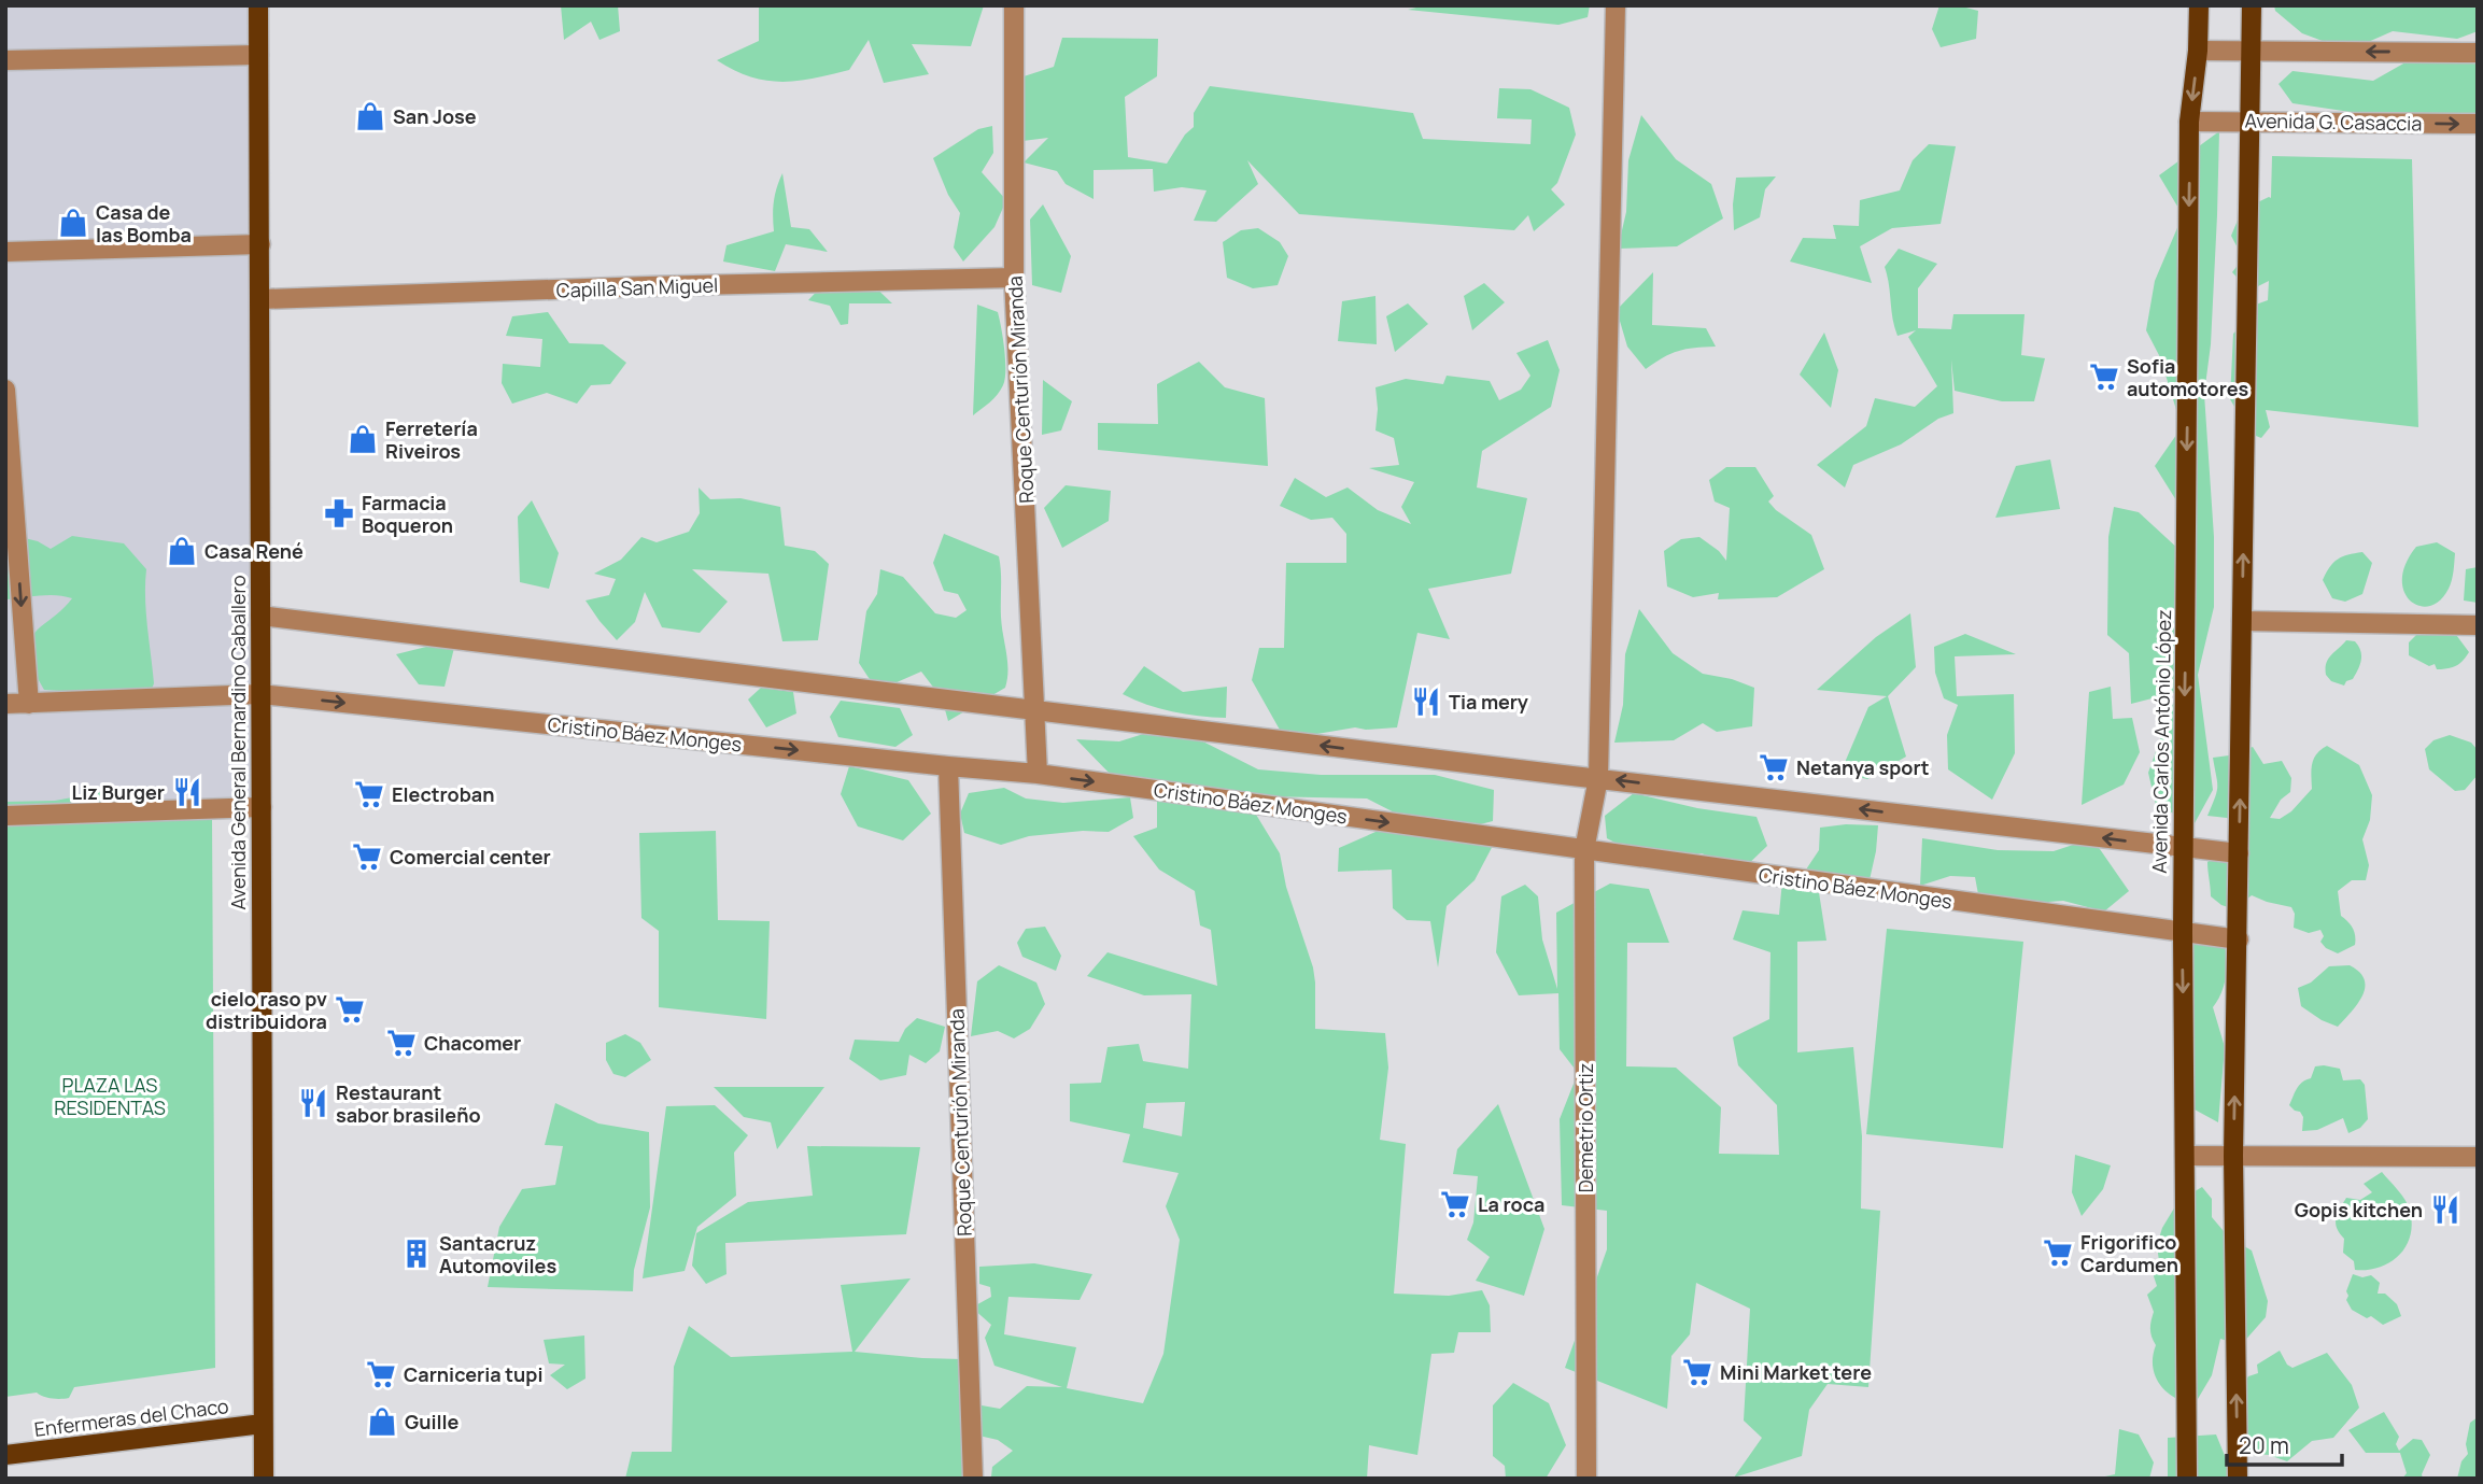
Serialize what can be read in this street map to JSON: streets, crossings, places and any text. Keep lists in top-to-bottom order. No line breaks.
{"streets":{"main road":["Avenida Carlos António López","Avenida General Bernardino Caballero","Enfermeras del Chaco"],"street":["Avenida G. Casaccia","Capilla San Miguel","Roque Centurión Miranda","Cristino Báez Monges","Demetrio Ortiz"]},"crossings":[["Avenida G. Casaccia","Avenida Carlos António López"],["Capilla San Miguel","Roque Centurión Miranda"],["Capilla San Miguel","Avenida General Bernardino Caballero"],["Roque Centurión Miranda","Cristino Báez Monges"],["Cristino Báez Monges","Avenida Carlos António López"],["Cristino Báez Monges","Avenida General Bernardino Caballero"],["Cristino Báez Monges","Demetrio Ortiz"],["Avenida General Bernardino Caballero","Enfermeras del Chaco"]],"parks":["PLAZA LAS RESIDENTAS"],"places":{"shop":["San Jose","Casa de las Bomba","Ferretería Riveiros","Casa René","Guille"],"supermarket":["Sofia automotores","Netanya sport","Electroban","Comercial center","cielo raso pv distribuidora","Chacomer","La roca","Frigorifico Cardumen","Mini Market tere","Carniceria tupi"],"pharmacy":["Farmacia Boqueron"],"restaurant":["Tia mery","Liz Burger","Restaurant sabor brasileño","Gopis kitchen"],"building":["Santacruz Automoviles"]},"scale_bar":"20 m"}
